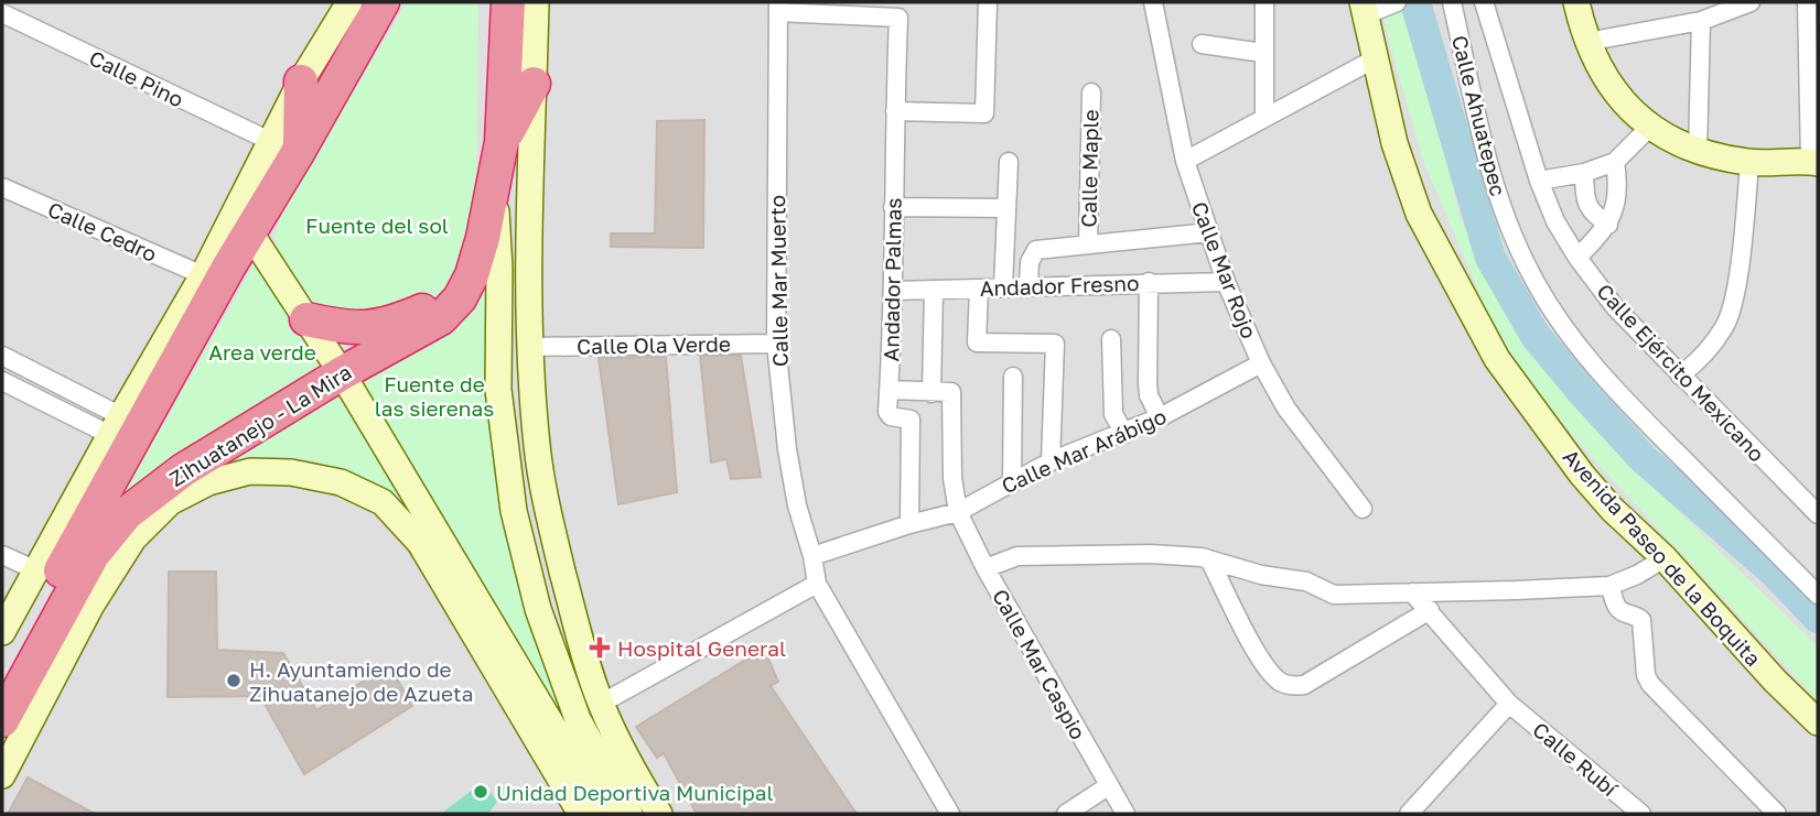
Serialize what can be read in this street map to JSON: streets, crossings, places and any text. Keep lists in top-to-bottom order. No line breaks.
{"streets":{"highway":["Zihuatanejo - La Mira"],"main road":["Avenida Paseo de la Boquita"],"street":["Calle Pino","Calle Ahuatepec","Calle Maple","Calle Cedro","Calle Mar Rojo","Andador Palmas","Calle Mar Muerto","Andador Fresno","Calle Ola Verde","Calle Ejército Mexicano","Calle Mar Arábigo","Calle Mar Caspio","Calle Rubí"]},"crossings":[["Calle Mar Rojo","Andador Fresno"],["Calle Mar Rojo","Calle Mar Arábigo"],["Andador Palmas","Andador Fresno"],["Andador Palmas","Calle Mar Arábigo"],["Calle Mar Muerto","Calle Ola Verde"],["Calle Mar Muerto","Calle Mar Arábigo"],["Calle Mar Arábigo","Calle Mar Caspio"]],"parks":["Fuente del sol","Area verde","Fuente de las sierenas"],"places":{"health":["Hospital General"],"other":["H. Ayuntamiendo de Zihuatanejo de Azueta","Unidad Deportiva Municipal"]}}
